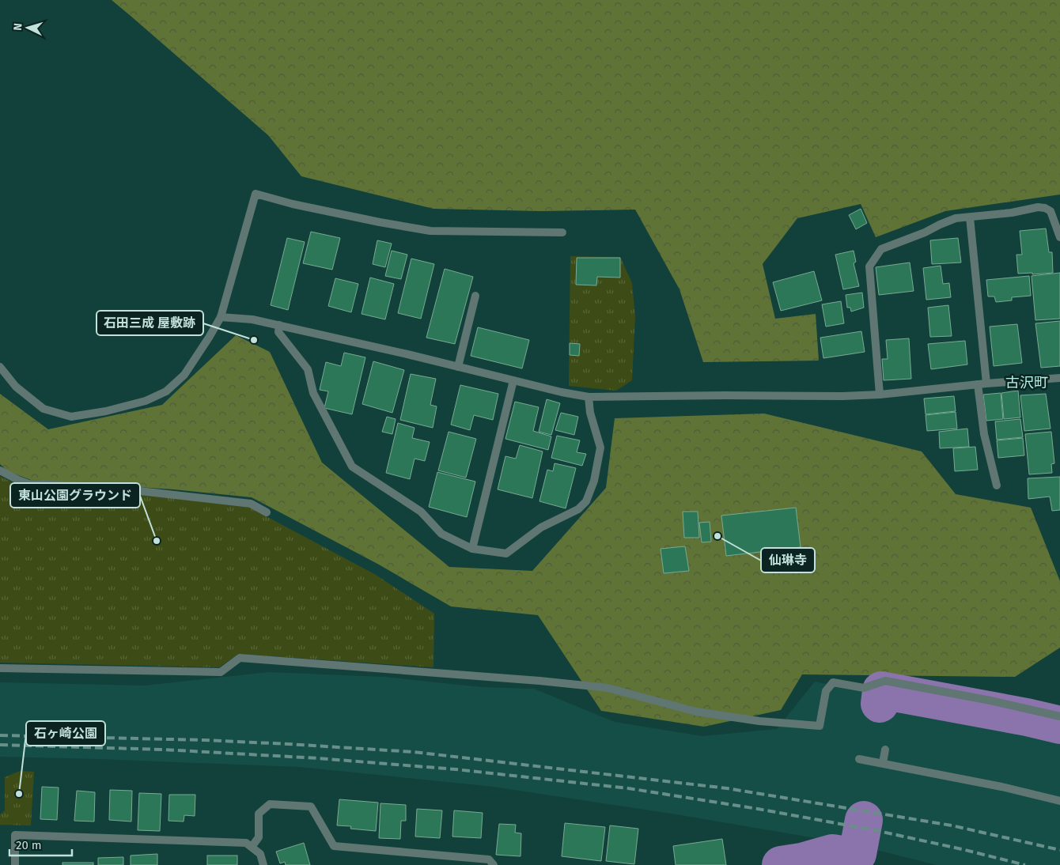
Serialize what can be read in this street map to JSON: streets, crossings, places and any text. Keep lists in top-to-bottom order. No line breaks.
{"districts":["古沢町"],"places":["石田三成 屋敷跡","仙琳寺","東山公園グラウンド","石ヶ崎公園"],"scale_bar":"20 m","north":"left"}
